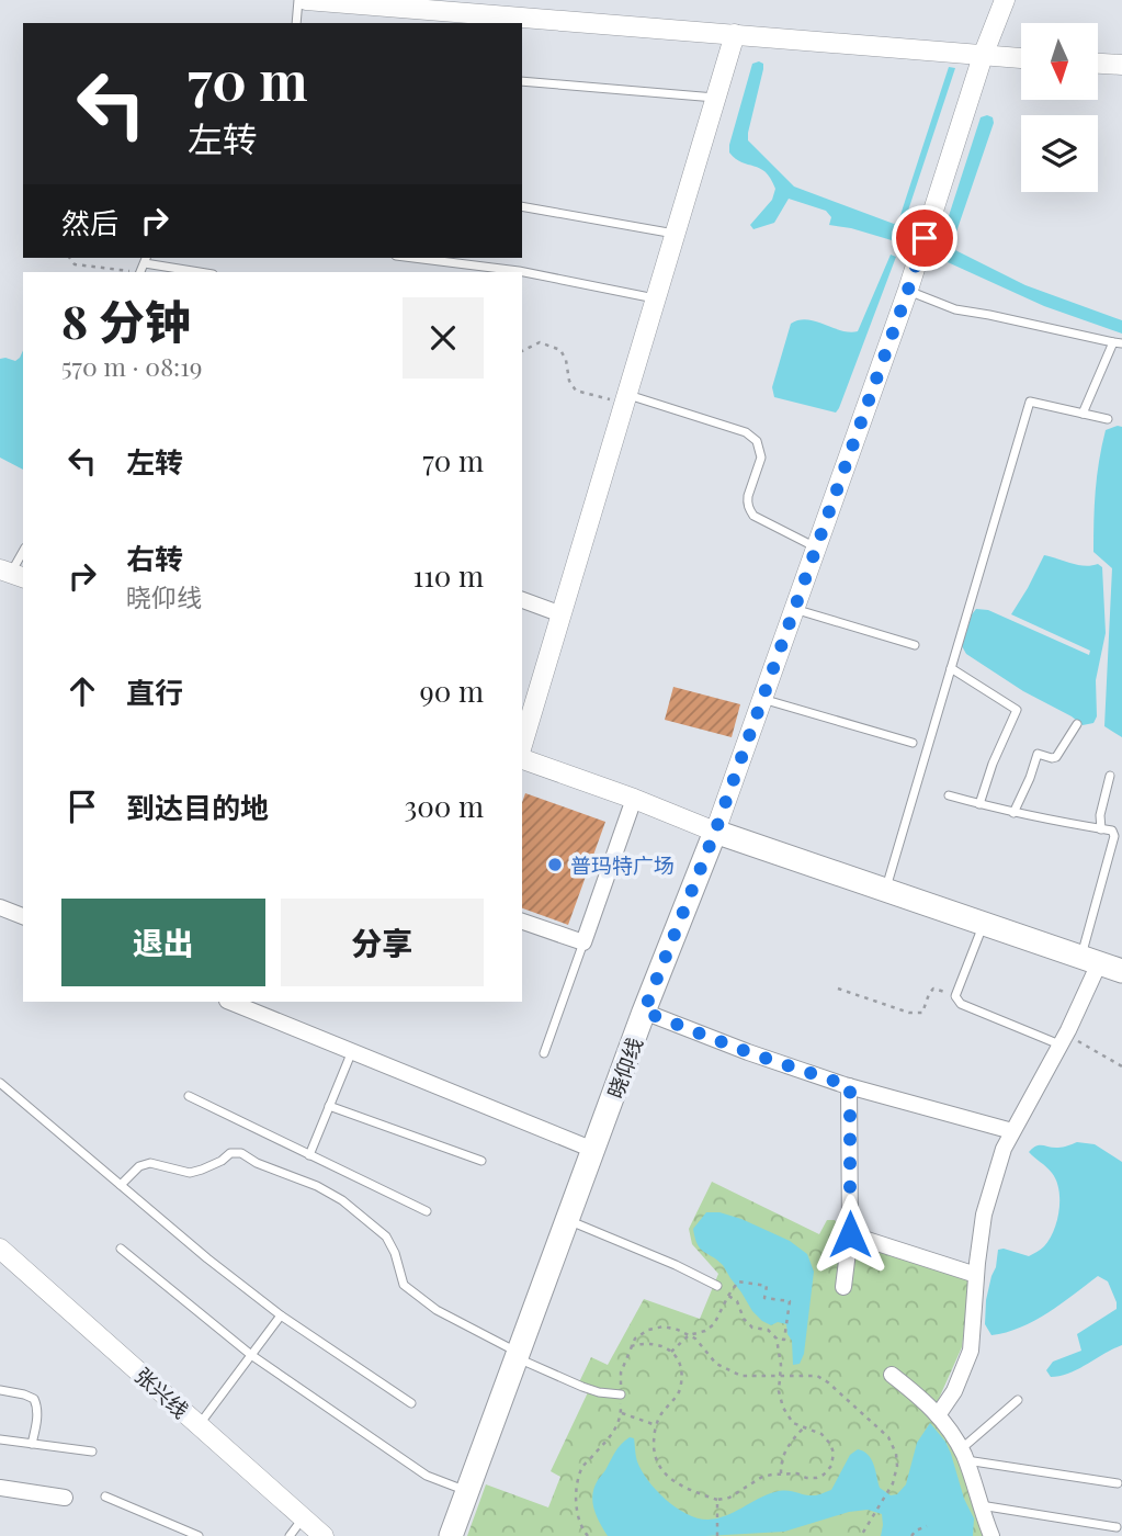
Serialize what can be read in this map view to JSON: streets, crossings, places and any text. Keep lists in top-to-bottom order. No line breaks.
{"streets":{"main road":["晓仰线"],"street":["张兴线"]},"places":["普玛特广场"],"north":"bottom","page":{"turn":["70 m","左转"],"then":"然后","heading":["8 分钟","570 m · 08:19"],"list":[{"name":"左转","value":"70 m"},{"name":"右转","note":"晓仰线","value":"110 m"},{"name":"直行","value":"90 m"},{"name":"到达目的地","value":"300 m"}],"buttons":["退出","分享"]}}
